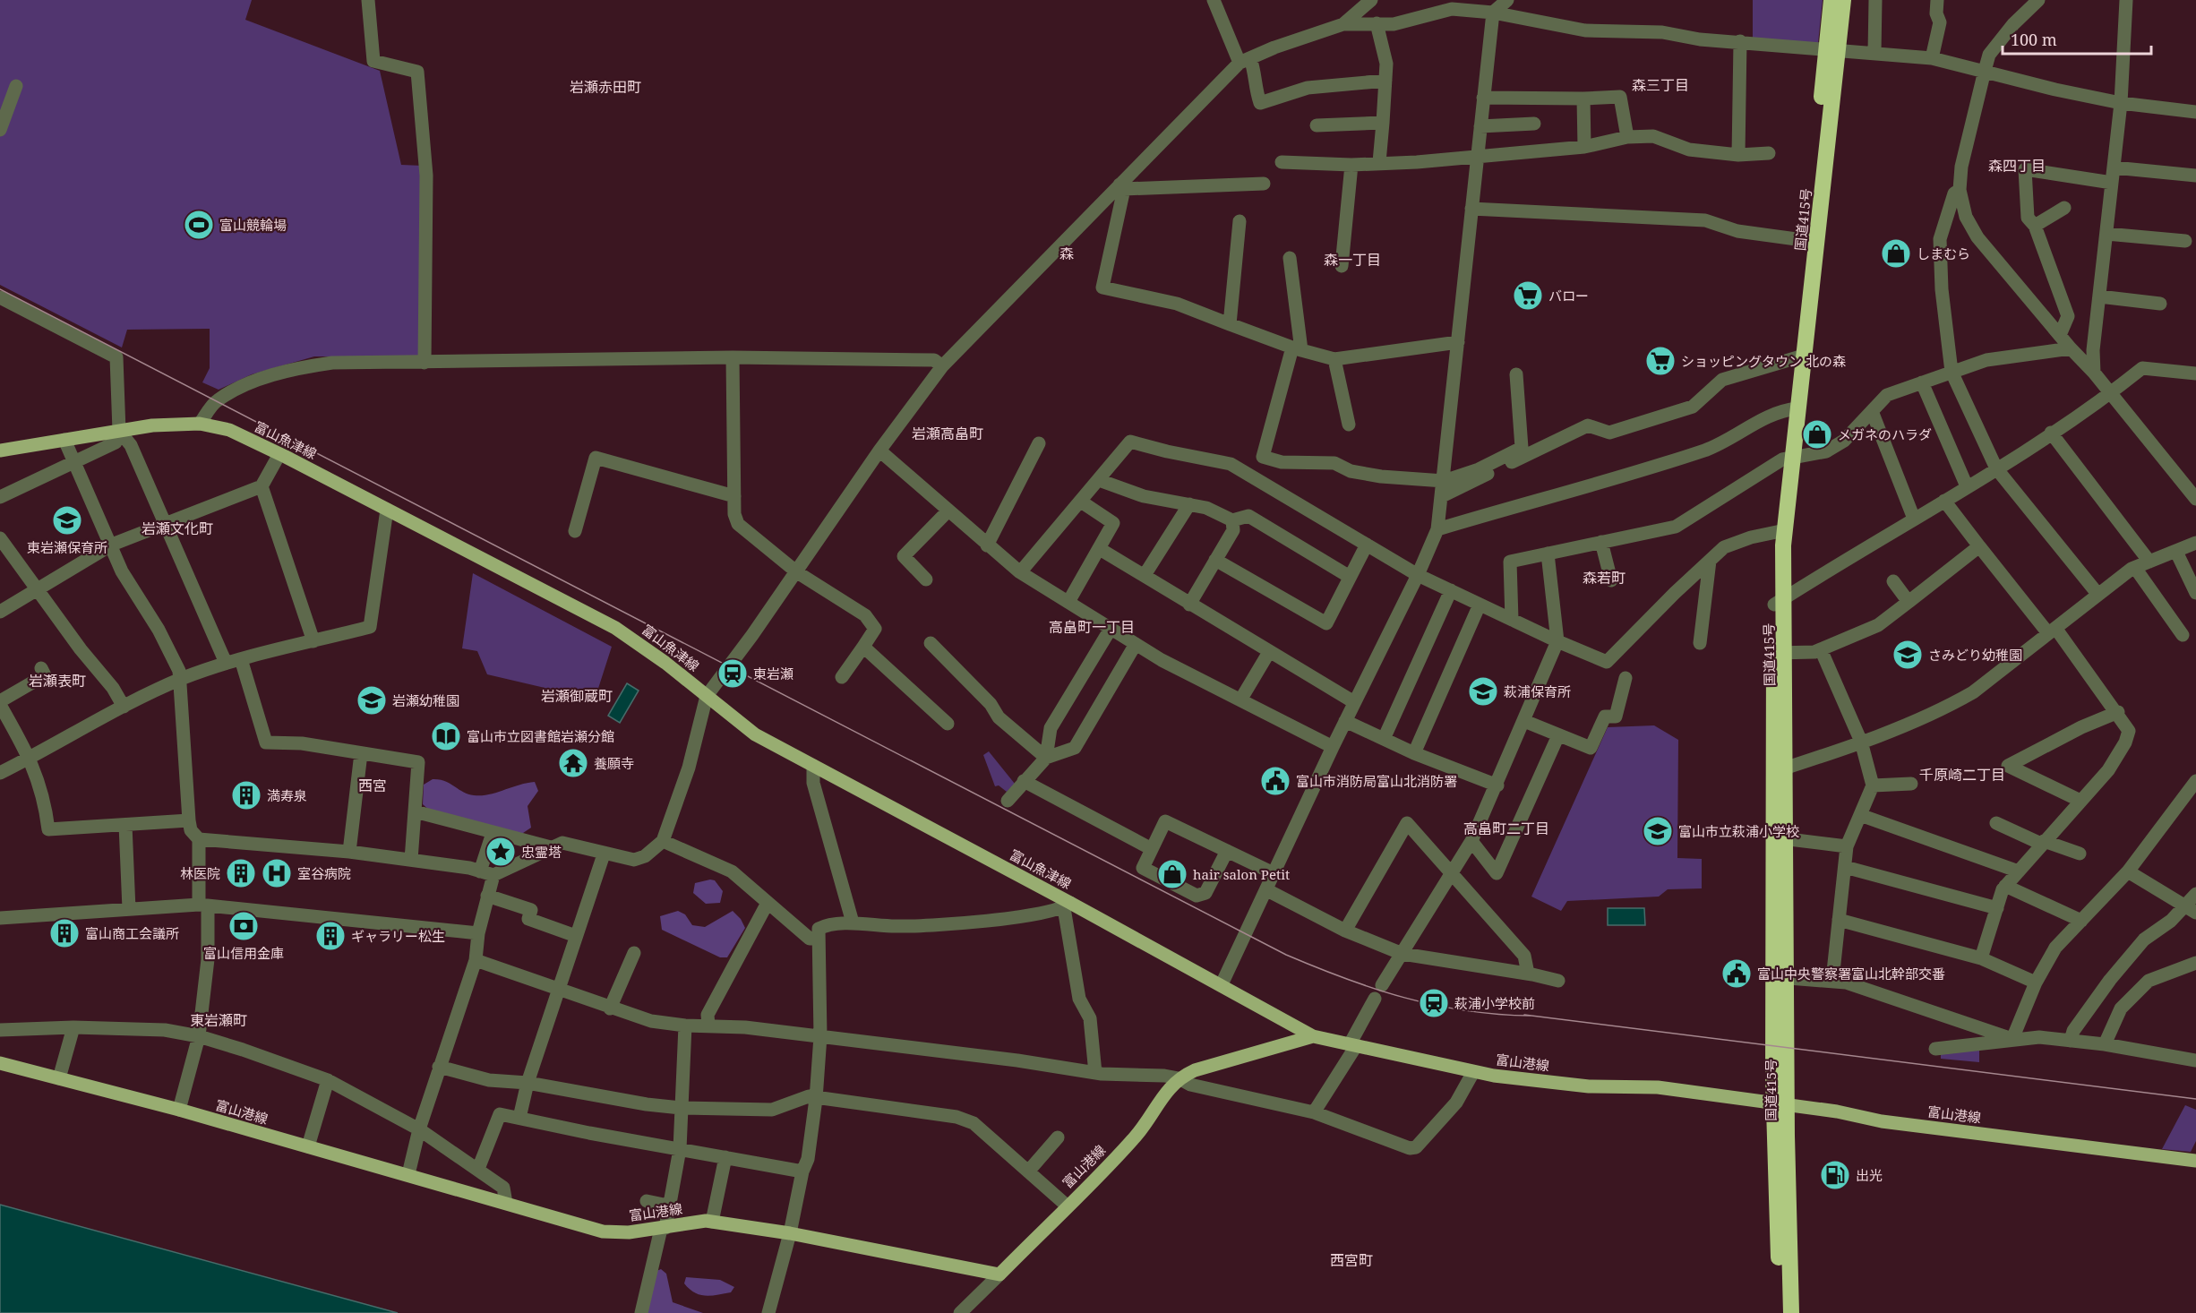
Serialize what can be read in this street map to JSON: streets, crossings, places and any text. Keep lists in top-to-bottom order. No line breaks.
{"streets":{"highway":["国道415号"],"main road":["富山魚津線","富山港線"]},"crossings":[["国道415号","富山港線"],["富山魚津線","富山港線"]],"districts":["森三丁目","岩瀬赤田町","森四丁目","森","森一丁目","岩瀬高畠町","岩瀬文化町","森若町","高畠町一丁目","岩瀬表町","岩瀬御蔵町","千原崎二丁目","西宮","高畠町二丁目","東岩瀬町","西宮町"],"places":{"sports":["富山競輪場"],"shop":["しまむら","メガネのハラダ","hair salon Petit"],"supermarket":["バロー","ショッピングタウン 北の森"],"school or university":["東岩瀬保育所","さみどり幼稚園","萩浦保育所","岩瀬幼稚園","富山市立萩浦小学校"],"station":["東岩瀬","萩浦小学校前"],"library":["富山市立図書館岩瀬分館"],"temple":["養願寺"],"public building":["富山市消防局富山北消防署","富山中央警察署富山北幹部交番"],"building":["満寿泉","林医院","富山商工会議所","ギャラリー松生"],"place":["忠霊塔"],"hospital":["室谷病院"],"bank":["富山信用金庫"],"fuel station":["出光"]},"scale_bar":"100 m"}
